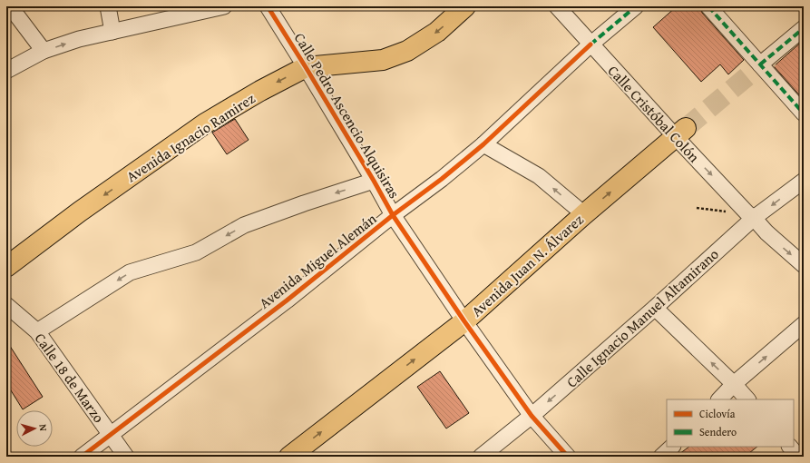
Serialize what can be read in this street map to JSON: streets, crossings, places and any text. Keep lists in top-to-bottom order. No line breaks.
{"streets":{"main road":["Avenida Ignacio Ramirez","Avenida Juan N. Álvarez"],"street":["Calle Cristóbal Colón","Calle Pedro Ascencio Alquisiras","Avenida Miguel Alemán","Calle Ignacio Manuel Altamirano","Calle 18 de Marzo"]},"crossings":[["Calle Cristóbal Colón","Avenida Miguel Alemán"],["Calle Cristóbal Colón","Avenida Juan N. Álvarez"],["Calle Cristóbal Colón","Calle Ignacio Manuel Altamirano"],["Calle Pedro Ascencio Alquisiras","Avenida Ignacio Ramirez"],["Calle Pedro Ascencio Alquisiras","Avenida Miguel Alemán"],["Calle Pedro Ascencio Alquisiras","Avenida Juan N. Álvarez"],["Calle Pedro Ascencio Alquisiras","Calle Ignacio Manuel Altamirano"],["Avenida Miguel Alemán","Calle 18 de Marzo"]],"one_way":["Avenida Ignacio Ramirez","Avenida Juan N. Álvarez","Calle Ignacio Manuel Altamirano"],"legend":["Ciclovía","Sendero"],"north":"right"}
